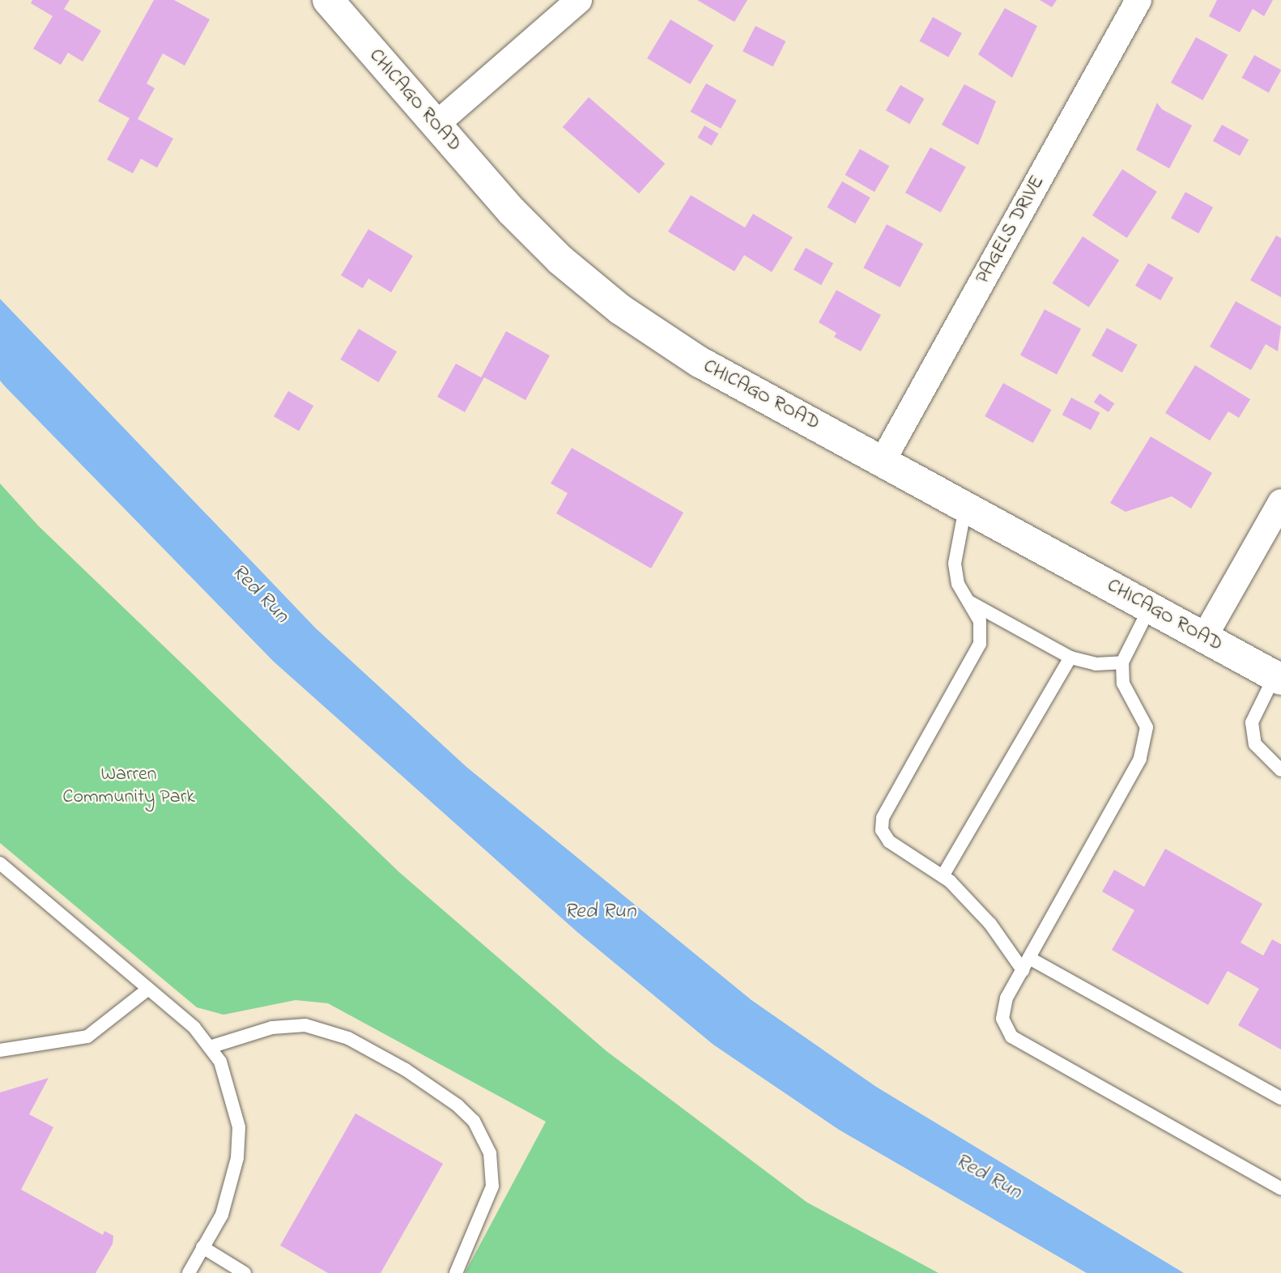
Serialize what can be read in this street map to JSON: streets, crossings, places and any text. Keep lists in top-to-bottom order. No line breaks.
{"streets":{"street":["CHICAGO ROAD","PAGELS DRIVE"]},"crossings":[["CHICAGO ROAD","PAGELS DRIVE"]],"water":["Red Run"],"parks":["Warren Community Park"]}
